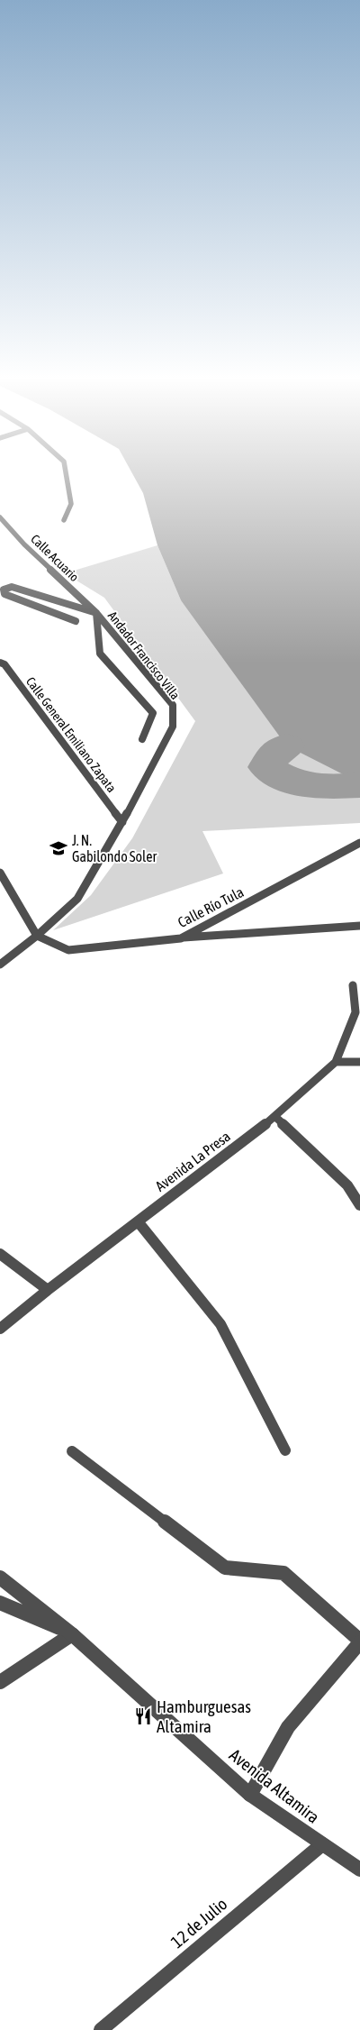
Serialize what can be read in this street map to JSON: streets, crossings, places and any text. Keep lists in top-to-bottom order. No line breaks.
{"streets":{"street":["Calle Acuario","Andador Francisco Villa","Calle General Emiliano Zapata","Calle Río Tula","Avenida La Presa","Avenida Altamira","12 de Julio"]},"crossings":[["Calle Acuario","Andador Francisco Villa"],["Andador Francisco Villa","Calle General Emiliano Zapata"],["Andador Francisco Villa","Calle Río Tula"],["Avenida Altamira","12 de Julio"]],"places":{"school or university":["J. N. Gabilondo Soler"],"restaurant":["Hamburguesas Altamira"]}}
